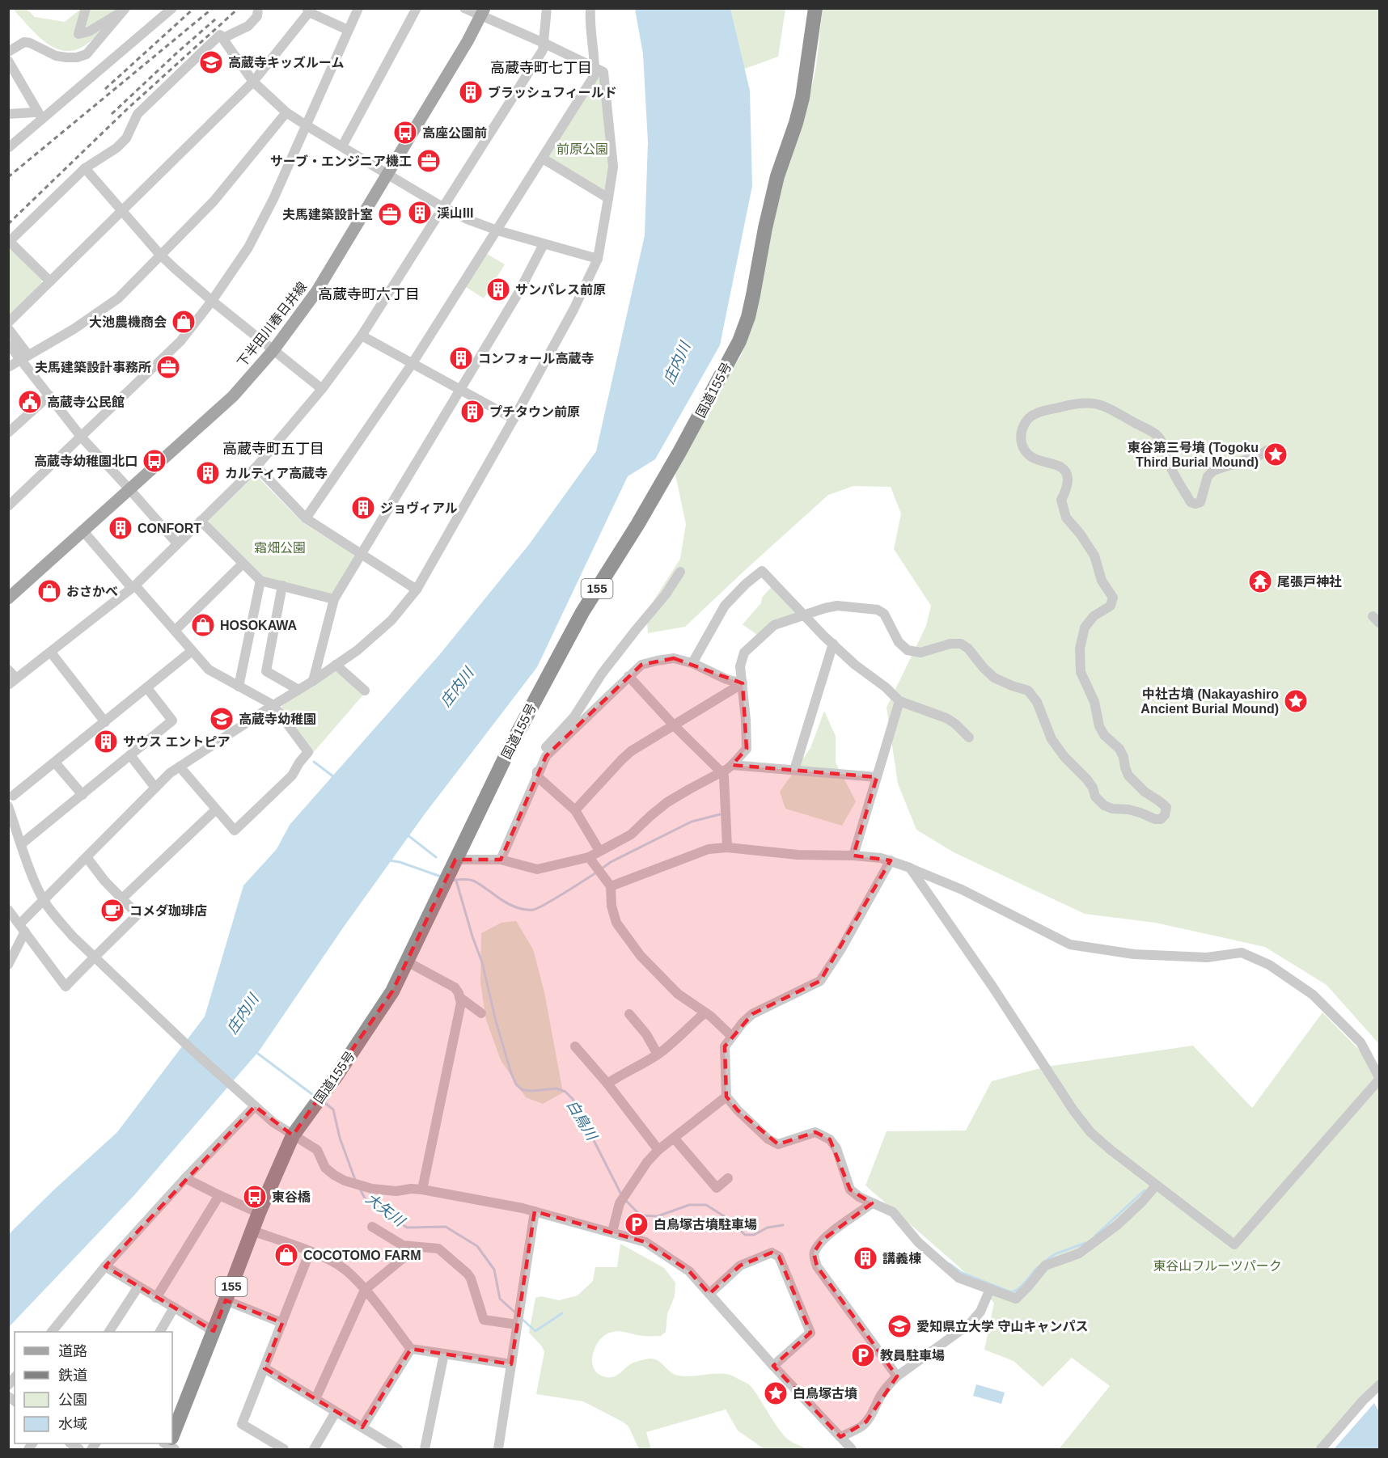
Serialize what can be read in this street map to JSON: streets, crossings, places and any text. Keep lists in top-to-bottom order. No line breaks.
{"streets":{"highway":["国道155号","155"],"main road":["下半田川春日井線"]},"districts":["高蔵寺町七丁目","高蔵寺町六丁目","高蔵寺町五丁目"],"water":["庄内川","白鳥川","大矢川"],"parks":["前原公園","霜畑公園","東谷山フルーツパーク"],"places":{"school or university":["高蔵寺キッズルーム","高蔵寺幼稚園","愛知県立大学 守山キャンパス"],"building":["ブラッシュフィールド","渓山III","サンパレス前原","コンフォール高蔵寺","プチタウン前原","カルティア高蔵寺","ジョヴィアル","CONFORT","サウス エントピア","講義棟"],"bus stop":["高座公園前","高蔵寺幼稚園北口","東谷橋"],"office":["サーブ・エンジニア機工","夫馬建築設計室","夫馬建築設計事務所"],"shop":["大池農機商会","おさかべ","HOSOKAWA","COCOTOMO FARM"],"public building":["高蔵寺公民館"],"place":["東谷第三号墳 (Togoku Third Burial Mound)","中社古墳 (Nakayashiro Ancient Burial Mound)","白鳥塚古墳"],"temple":["尾張戸神社"],"cafe":["コメダ珈琲店"],"parking":["白鳥塚古墳駐車場","教員駐車場"]},"legend":["道路","鉄道","公園","水域"]}
